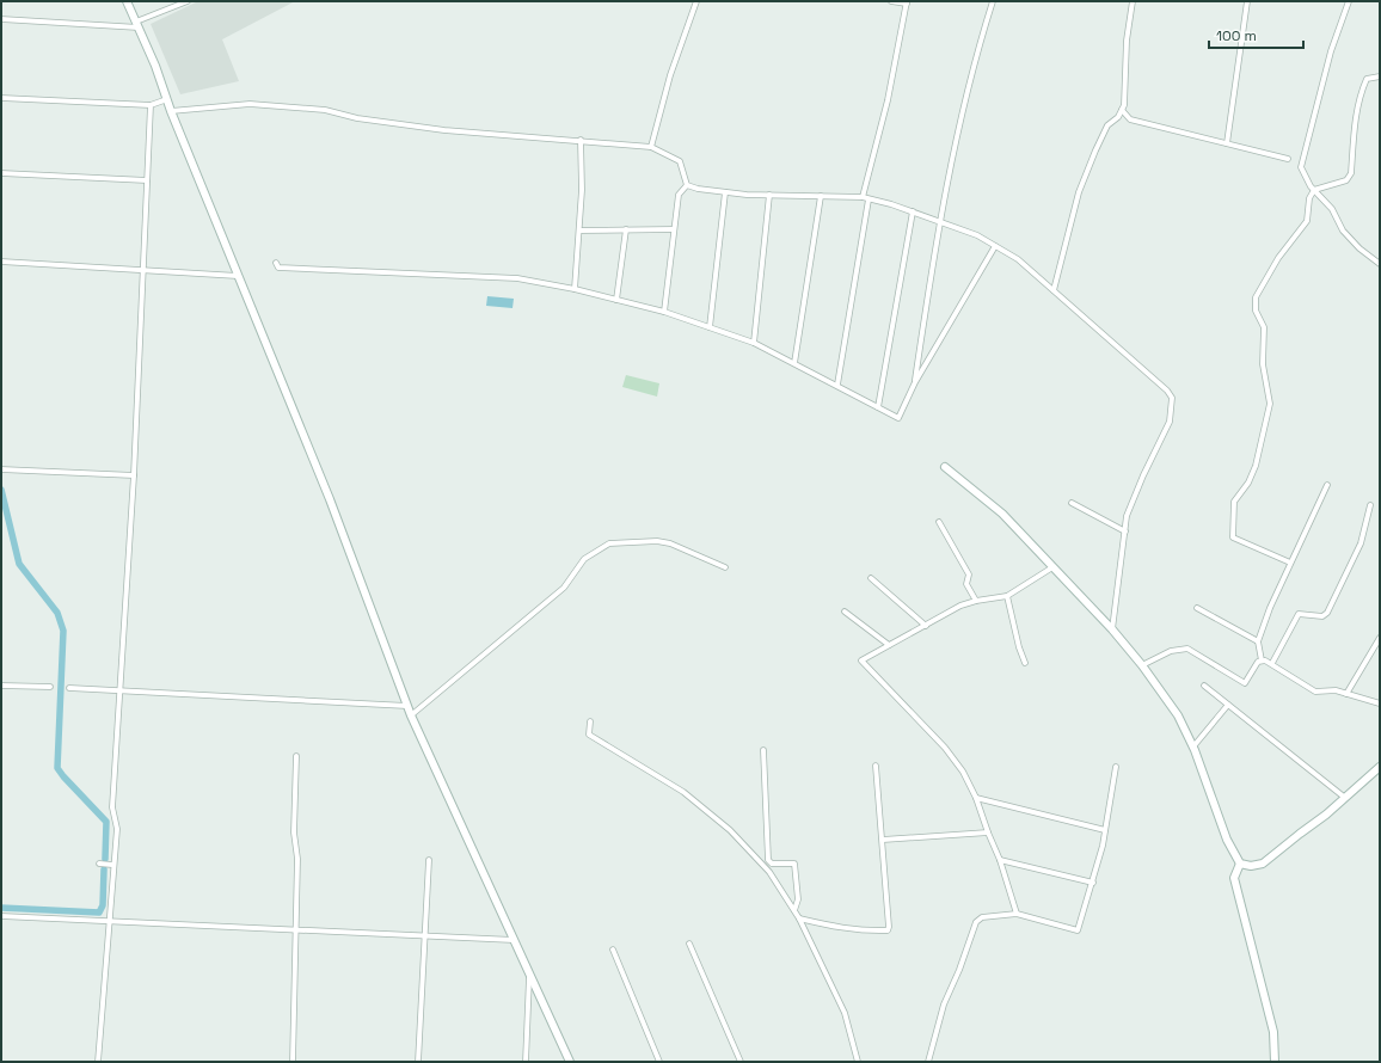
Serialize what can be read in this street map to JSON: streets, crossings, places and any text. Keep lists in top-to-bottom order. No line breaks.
{"scale_bar":"100 m"}
